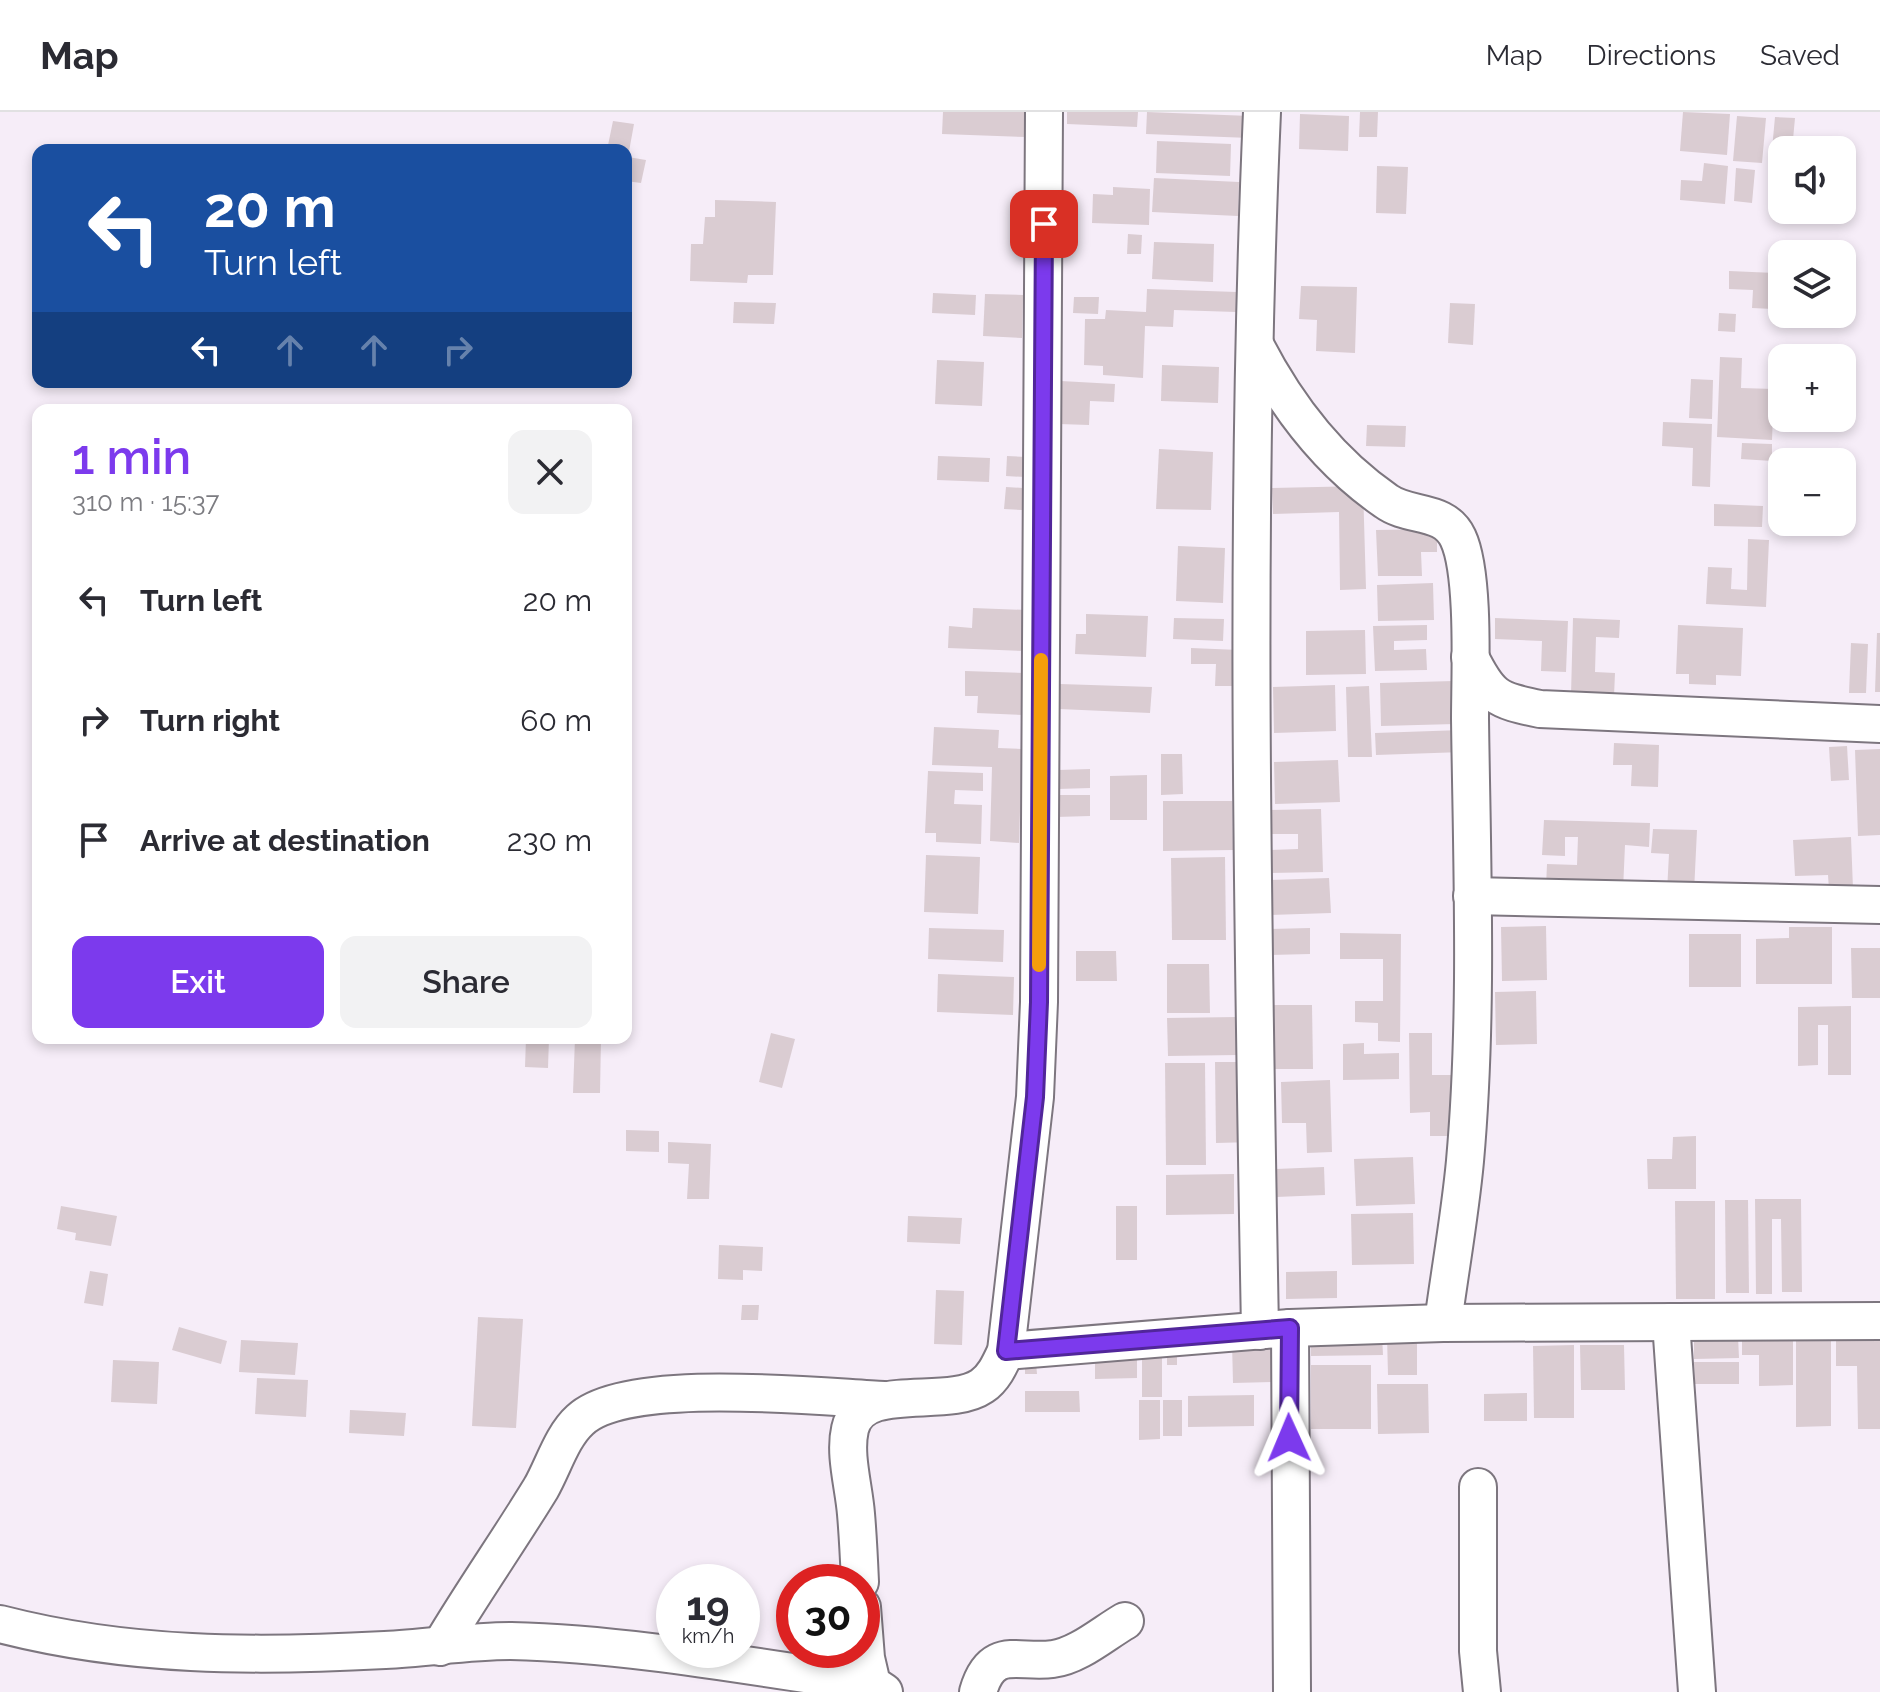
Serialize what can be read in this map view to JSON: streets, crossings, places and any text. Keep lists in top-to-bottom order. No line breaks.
{"page":{"header":"Map","nav":["Map","Directions","Saved"],"map_buttons":["+","−"],"turn":["20 m","Turn left"],"heading":["1 min","310 m · 15:37"],"list":[{"name":"Turn left","value":"20 m"},{"name":"Turn right","value":"60 m"},{"name":"Arrive at destination","value":"230 m"}],"buttons":["Exit","Share"],"speed":"19 km/h","limit":"30"}}
